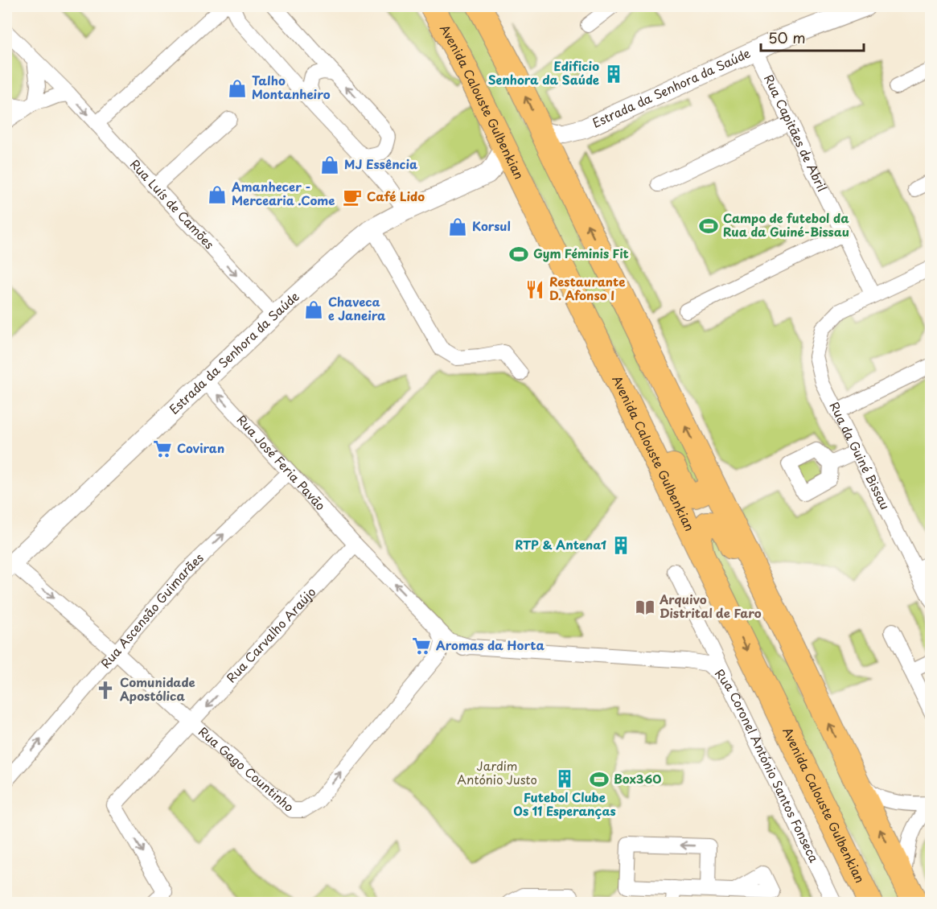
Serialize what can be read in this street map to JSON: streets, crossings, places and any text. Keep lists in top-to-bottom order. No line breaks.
{"streets":{"main road":["Avenida Calouste Gulbenkian"],"street":["Estrada da Senhora da Saúde","Rua Capitães de Abril","Rua Luís de Camões","Rua da Guiné Bissau","Rua José Feria Pavão","Rua Ascensão Guimarães","Rua Carvalho Araújo","Rua Coronel António Santos Fonseca","Rua Gago Countinho"]},"crossings":[["Estrada da Senhora da Saúde","Rua Capitães de Abril"],["Estrada da Senhora da Saúde","Rua Luís de Camões"],["Estrada da Senhora da Saúde","Rua José Feria Pavão"],["Estrada da Senhora da Saúde","Rua Gago Countinho"],["Rua Capitães de Abril","Rua da Guiné Bissau"],["Rua José Feria Pavão","Rua Ascensão Guimarães"],["Rua José Feria Pavão","Rua Carvalho Araújo"],["Rua Ascensão Guimarães","Rua Gago Countinho"],["Rua Carvalho Araújo","Rua Gago Countinho"]],"one_way":["Rua Luís de Camões","Rua José Feria Pavão","Rua Ascensão Guimarães","Rua Carvalho Araújo"],"parks":["Jardim António Justo"],"places":{"building":["Edificio Senhora da Saúde","RTP & Antena1","Futebol Clube Os 11 Esperanças"],"shop":["Talho Montanheiro","MJ Essência","Amanhecer - Mercearia .Come","Korsul","Chaveca e Janeira"],"cafe":["Café Lido"],"sports":["Campo de futebol da Rua da Guiné-Bissau","Gym Féminis Fit","Box360"],"restaurant":["Restaurante D. Afonso I"],"supermarket":["Coviran","Aromas da Horta"],"library":["Arquivo Distrital de Faro"],"church":["Comunidade Apostólica"]},"scale_bar":"50 m"}
